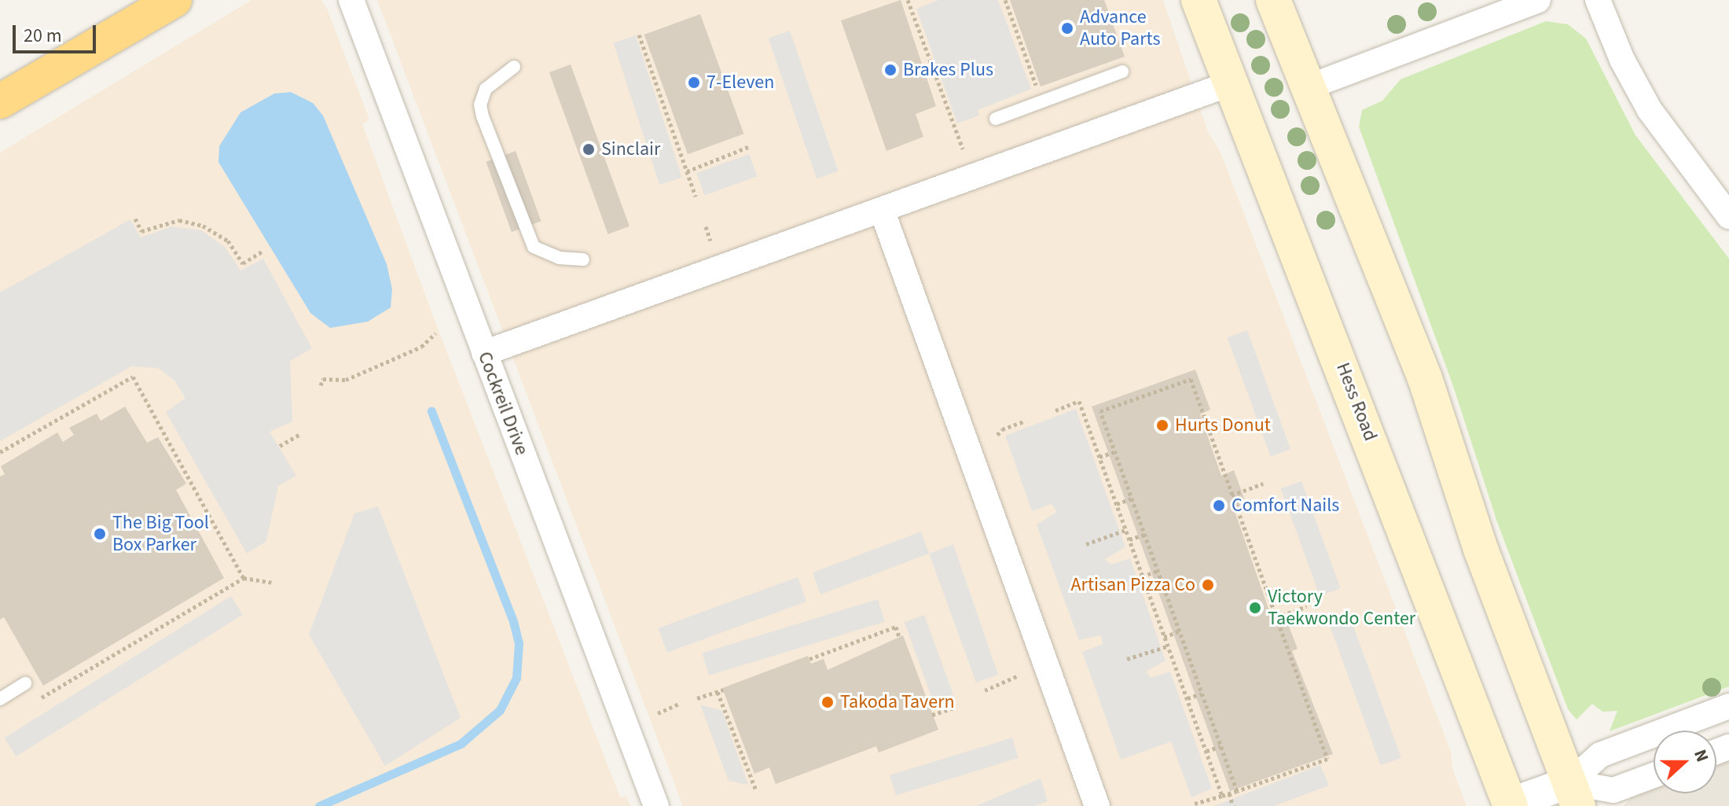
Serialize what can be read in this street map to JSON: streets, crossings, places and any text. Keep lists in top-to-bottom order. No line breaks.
{"streets":{"main road":["Hess Road"],"street":["Cockreil Drive"]},"places":["Advance Auto Parts","Brakes Plus","7-Eleven","Sinclair","Hurts Donut","Comfort Nails","The Big Tool Box Parker","Artisan Pizza Co","Victory Taekwondo Center","Takoda Tavern"],"scale_bar":"20 m","north":"right"}
